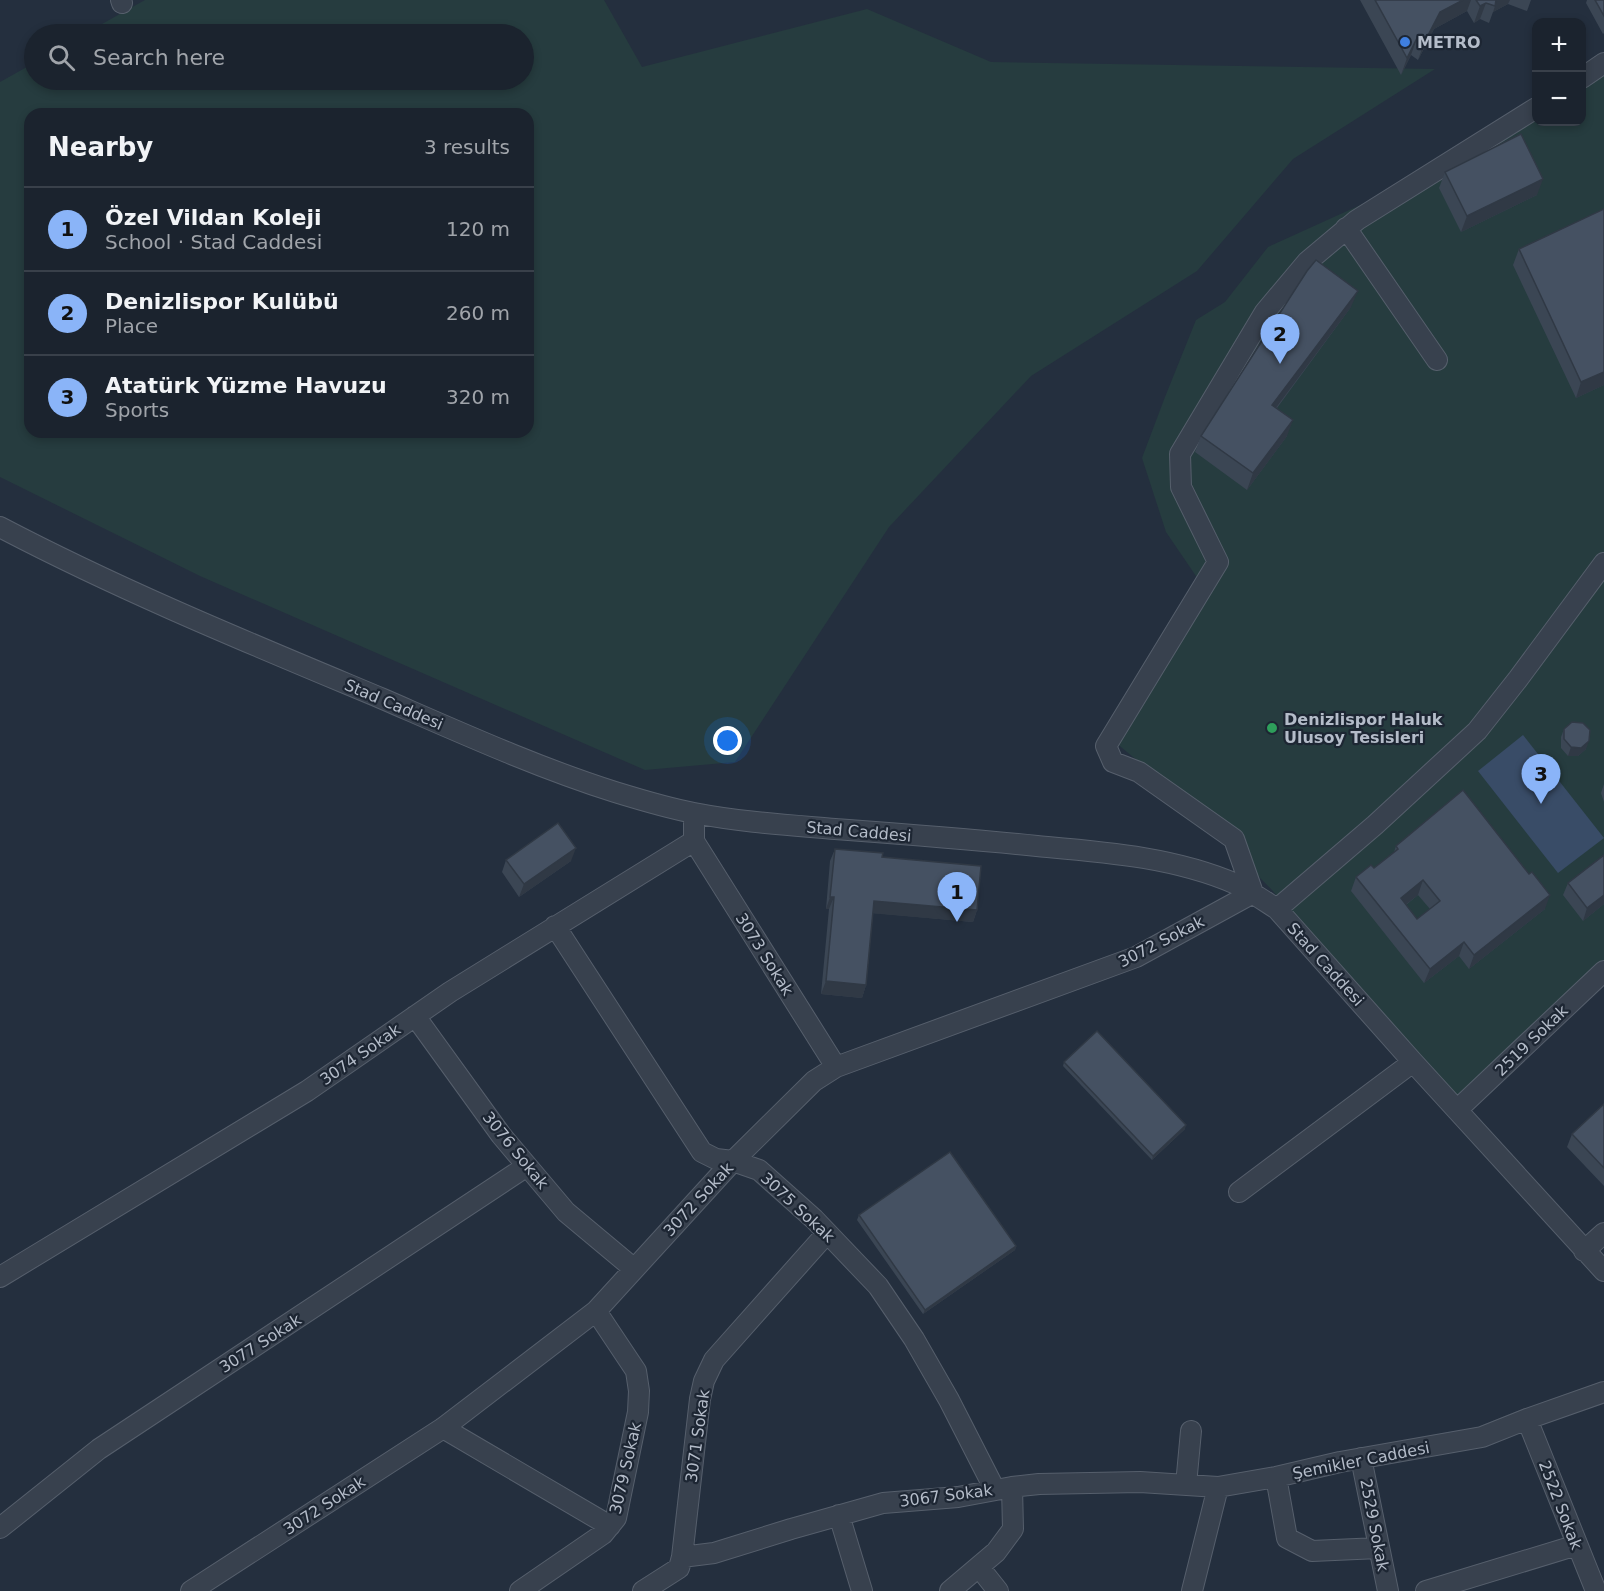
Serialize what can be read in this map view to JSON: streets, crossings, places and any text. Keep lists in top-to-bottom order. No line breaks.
{"streets":{"street":["Stad Caddesi","3072 Sokak","3073 Sokak","2519 Sokak","3074 Sokak","3076 Sokak","3075 Sokak","3077 Sokak","3071 Sokak","Şemikler Caddesi","3079 Sokak","3067 Sokak","2522 Sokak","2529 Sokak"]},"crossings":[["Stad Caddesi","3072 Sokak"],["Stad Caddesi","2519 Sokak"],["3072 Sokak","3073 Sokak"],["3072 Sokak","3076 Sokak"],["3072 Sokak","3075 Sokak"],["3072 Sokak","3079 Sokak"],["3073 Sokak","3074 Sokak"],["3074 Sokak","3076 Sokak"],["3074 Sokak","3075 Sokak"],["3076 Sokak","3077 Sokak"],["3075 Sokak","3071 Sokak"],["3075 Sokak","3067 Sokak"],["3071 Sokak","3067 Sokak"],["Şemikler Caddesi","3067 Sokak"],["Şemikler Caddesi","2522 Sokak"],["Şemikler Caddesi","2529 Sokak"]],"places":["METRO","Denizlispor Haluk Ulusoy Tesisleri"],"page":{"map_buttons":["+","−"],"search":"Search here","heading":["Nearby","3 results"],"list":[{"mark":"1","name":"Özel Vildan Koleji","note":"School · Stad Caddesi","value":"120 m"},{"mark":"2","name":"Denizlispor Kulübü","note":"Place","value":"260 m"},{"mark":"3","name":"Atatürk Yüzme Havuzu","note":"Sports","value":"320 m"}],"pins":["2","3","1"]}}
